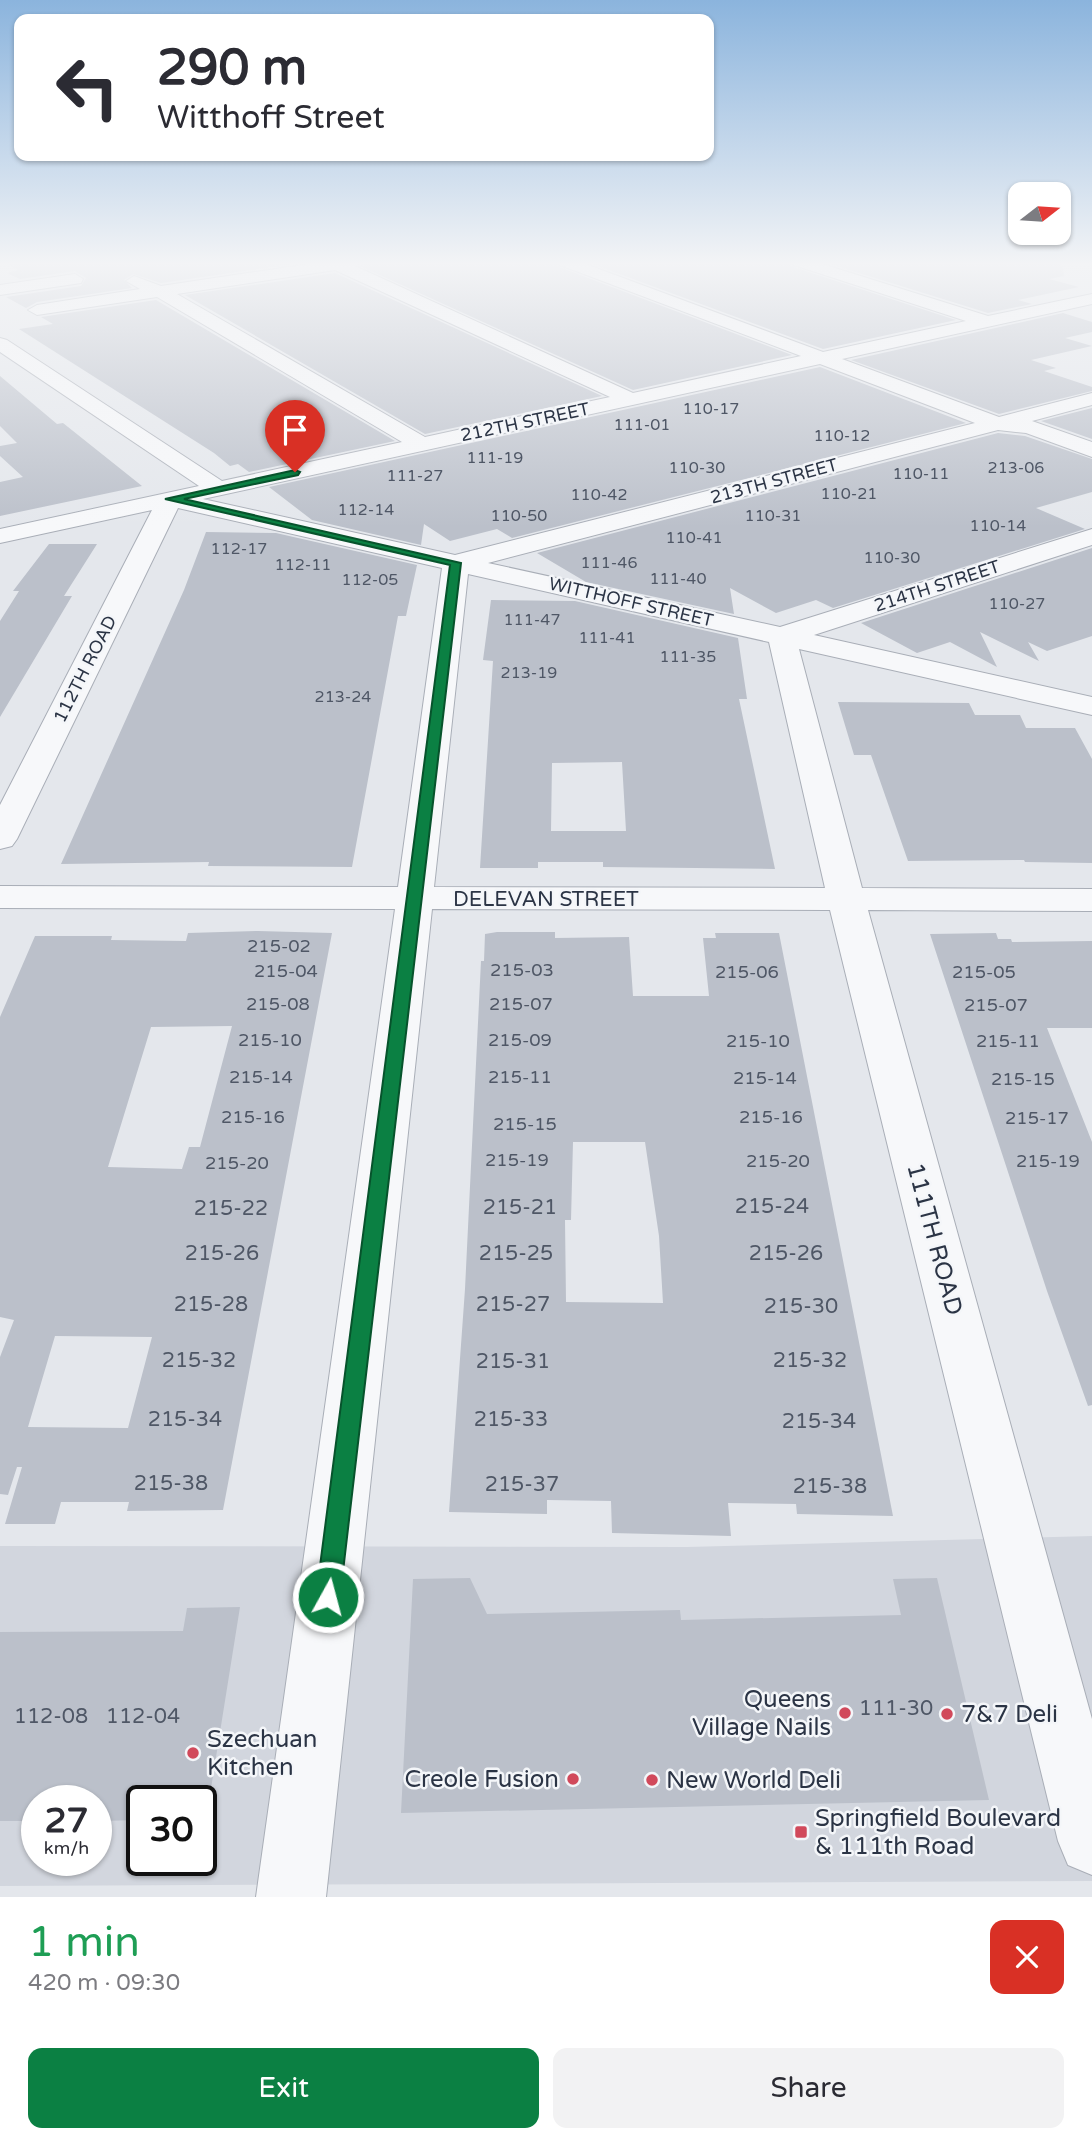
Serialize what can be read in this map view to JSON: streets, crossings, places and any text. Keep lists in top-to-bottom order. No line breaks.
{"streets":{"street":["212TH STREET","213TH STREET","214TH STREET","WITTHOFF STREET","112TH ROAD","DELEVAN STREET","111TH ROAD"]},"crossings":[["212TH STREET","WITTHOFF STREET"],["212TH STREET","112TH ROAD"],["213TH STREET","WITTHOFF STREET"],["214TH STREET","WITTHOFF STREET"],["214TH STREET","111TH ROAD"],["WITTHOFF STREET","112TH ROAD"],["WITTHOFF STREET","111TH ROAD"],["DELEVAN STREET","111TH ROAD"]],"places":{"other":["Queens Village Nails","7&7 Deli","Szechuan Kitchen","Creole Fusion","New World Deli"],"transit":["Springfield Boulevard & 111th Road"]},"house_numbers":["110-17","111-01","110-12","111-19","110-30","213-06","110-11","111-27","110-21","110-42","112-14","110-50","110-31","110-14","110-41","112-17","110-30","111-46","112-11","111-40","112-05","110-27","111-47","111-41","111-35","213-19","213-24","215-02","215-03","215-04","215-06","215-05","215-08","215-07","215-07","215-10","215-09","215-10","215-11","215-14","215-11","215-14","215-15","215-16","215-16","215-17","215-15","215-19","215-20","215-19","215-20","215-24","215-21","215-22","215-26","215-25","215-26","215-28","215-27","215-30","215-32","215-32","215-31","215-34","215-33","215-34","215-38","215-37","215-38","111-30","112-08","112-04"],"north":"right","page":{"turn":["290 m","Witthoff Street"],"speed":"27 km/h","limit":"30","heading":["1 min","420 m · 09:30"],"buttons":["Exit","Share"]}}
